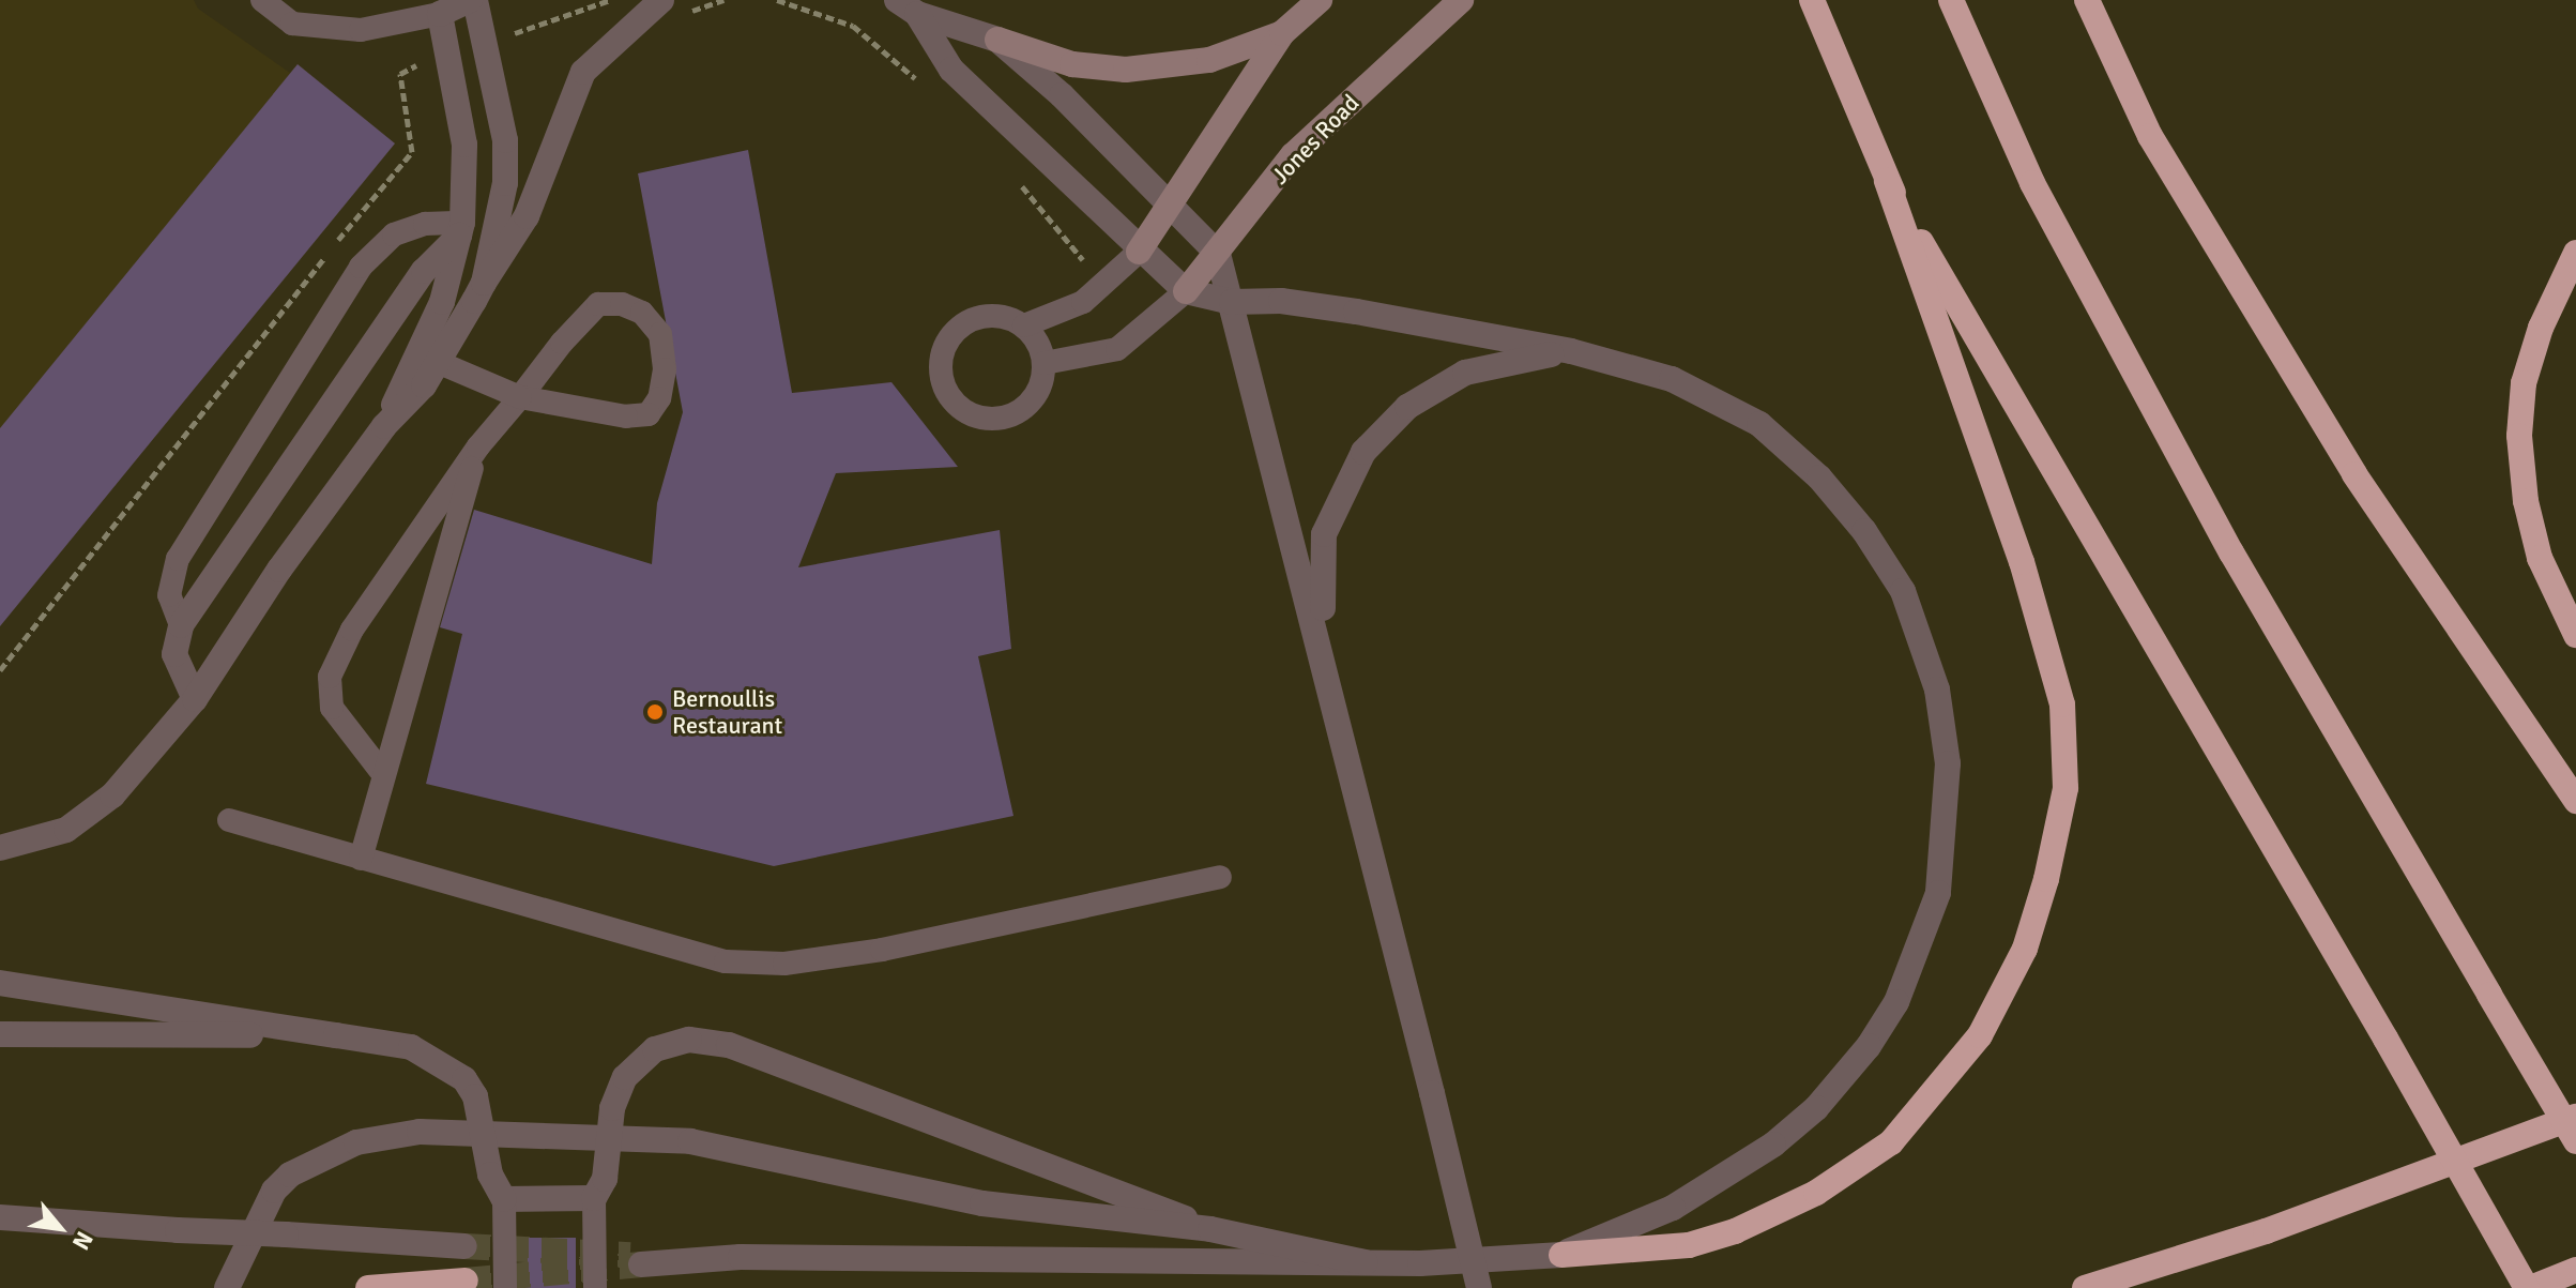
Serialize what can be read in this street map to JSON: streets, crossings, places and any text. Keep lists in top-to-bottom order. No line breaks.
{"streets":{"main road":["Jones Road"]},"places":["Bernoullis Restaurant"],"north":"bottom right"}
